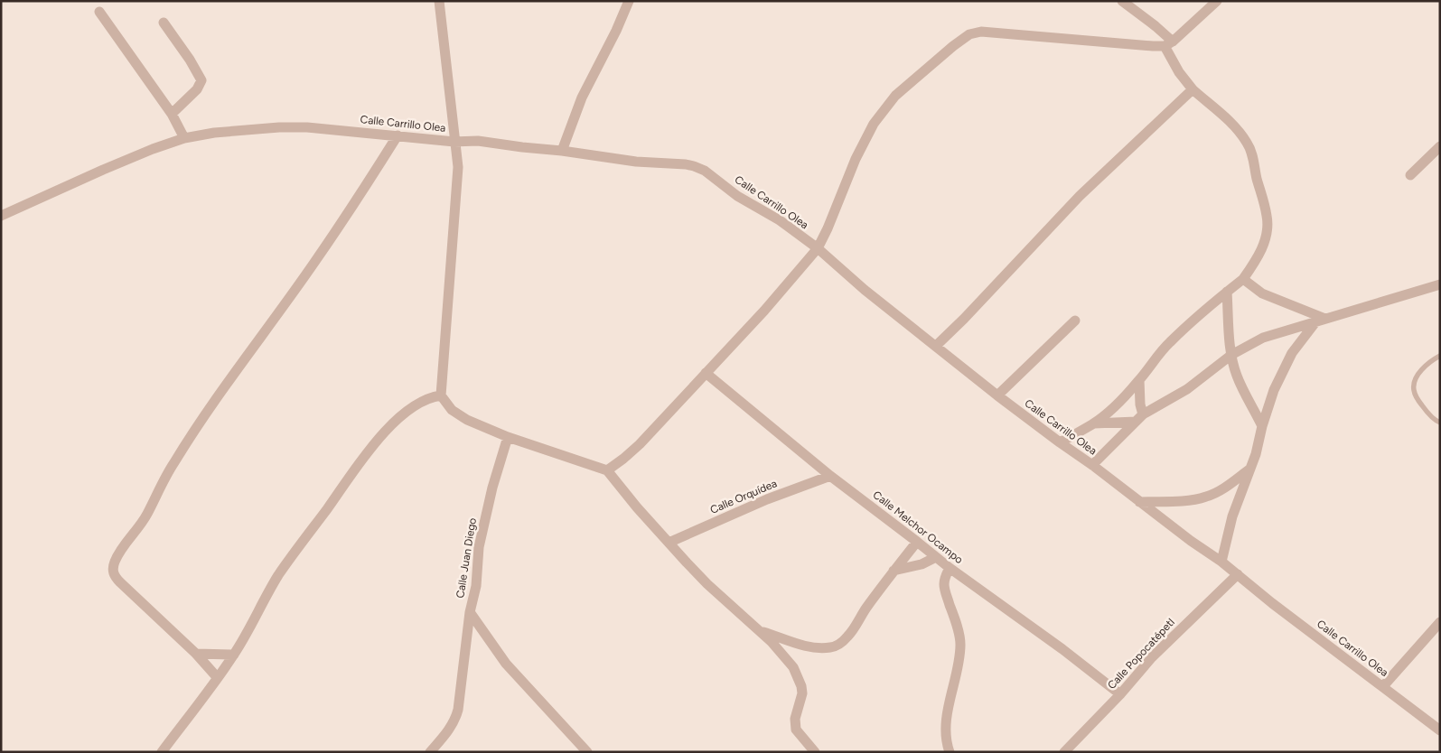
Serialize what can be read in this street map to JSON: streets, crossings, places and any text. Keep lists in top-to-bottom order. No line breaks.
{"streets":{"street":["Calle Carrillo Olea","Calle Orquídea","Calle Melchor Ocampo","Calle Juan Diego","Calle Popocatépetl"]},"crossings":[["Calle Carrillo Olea","Calle Popocatépetl"],["Calle Orquídea","Calle Melchor Ocampo"],["Calle Melchor Ocampo","Calle Popocatépetl"]]}
